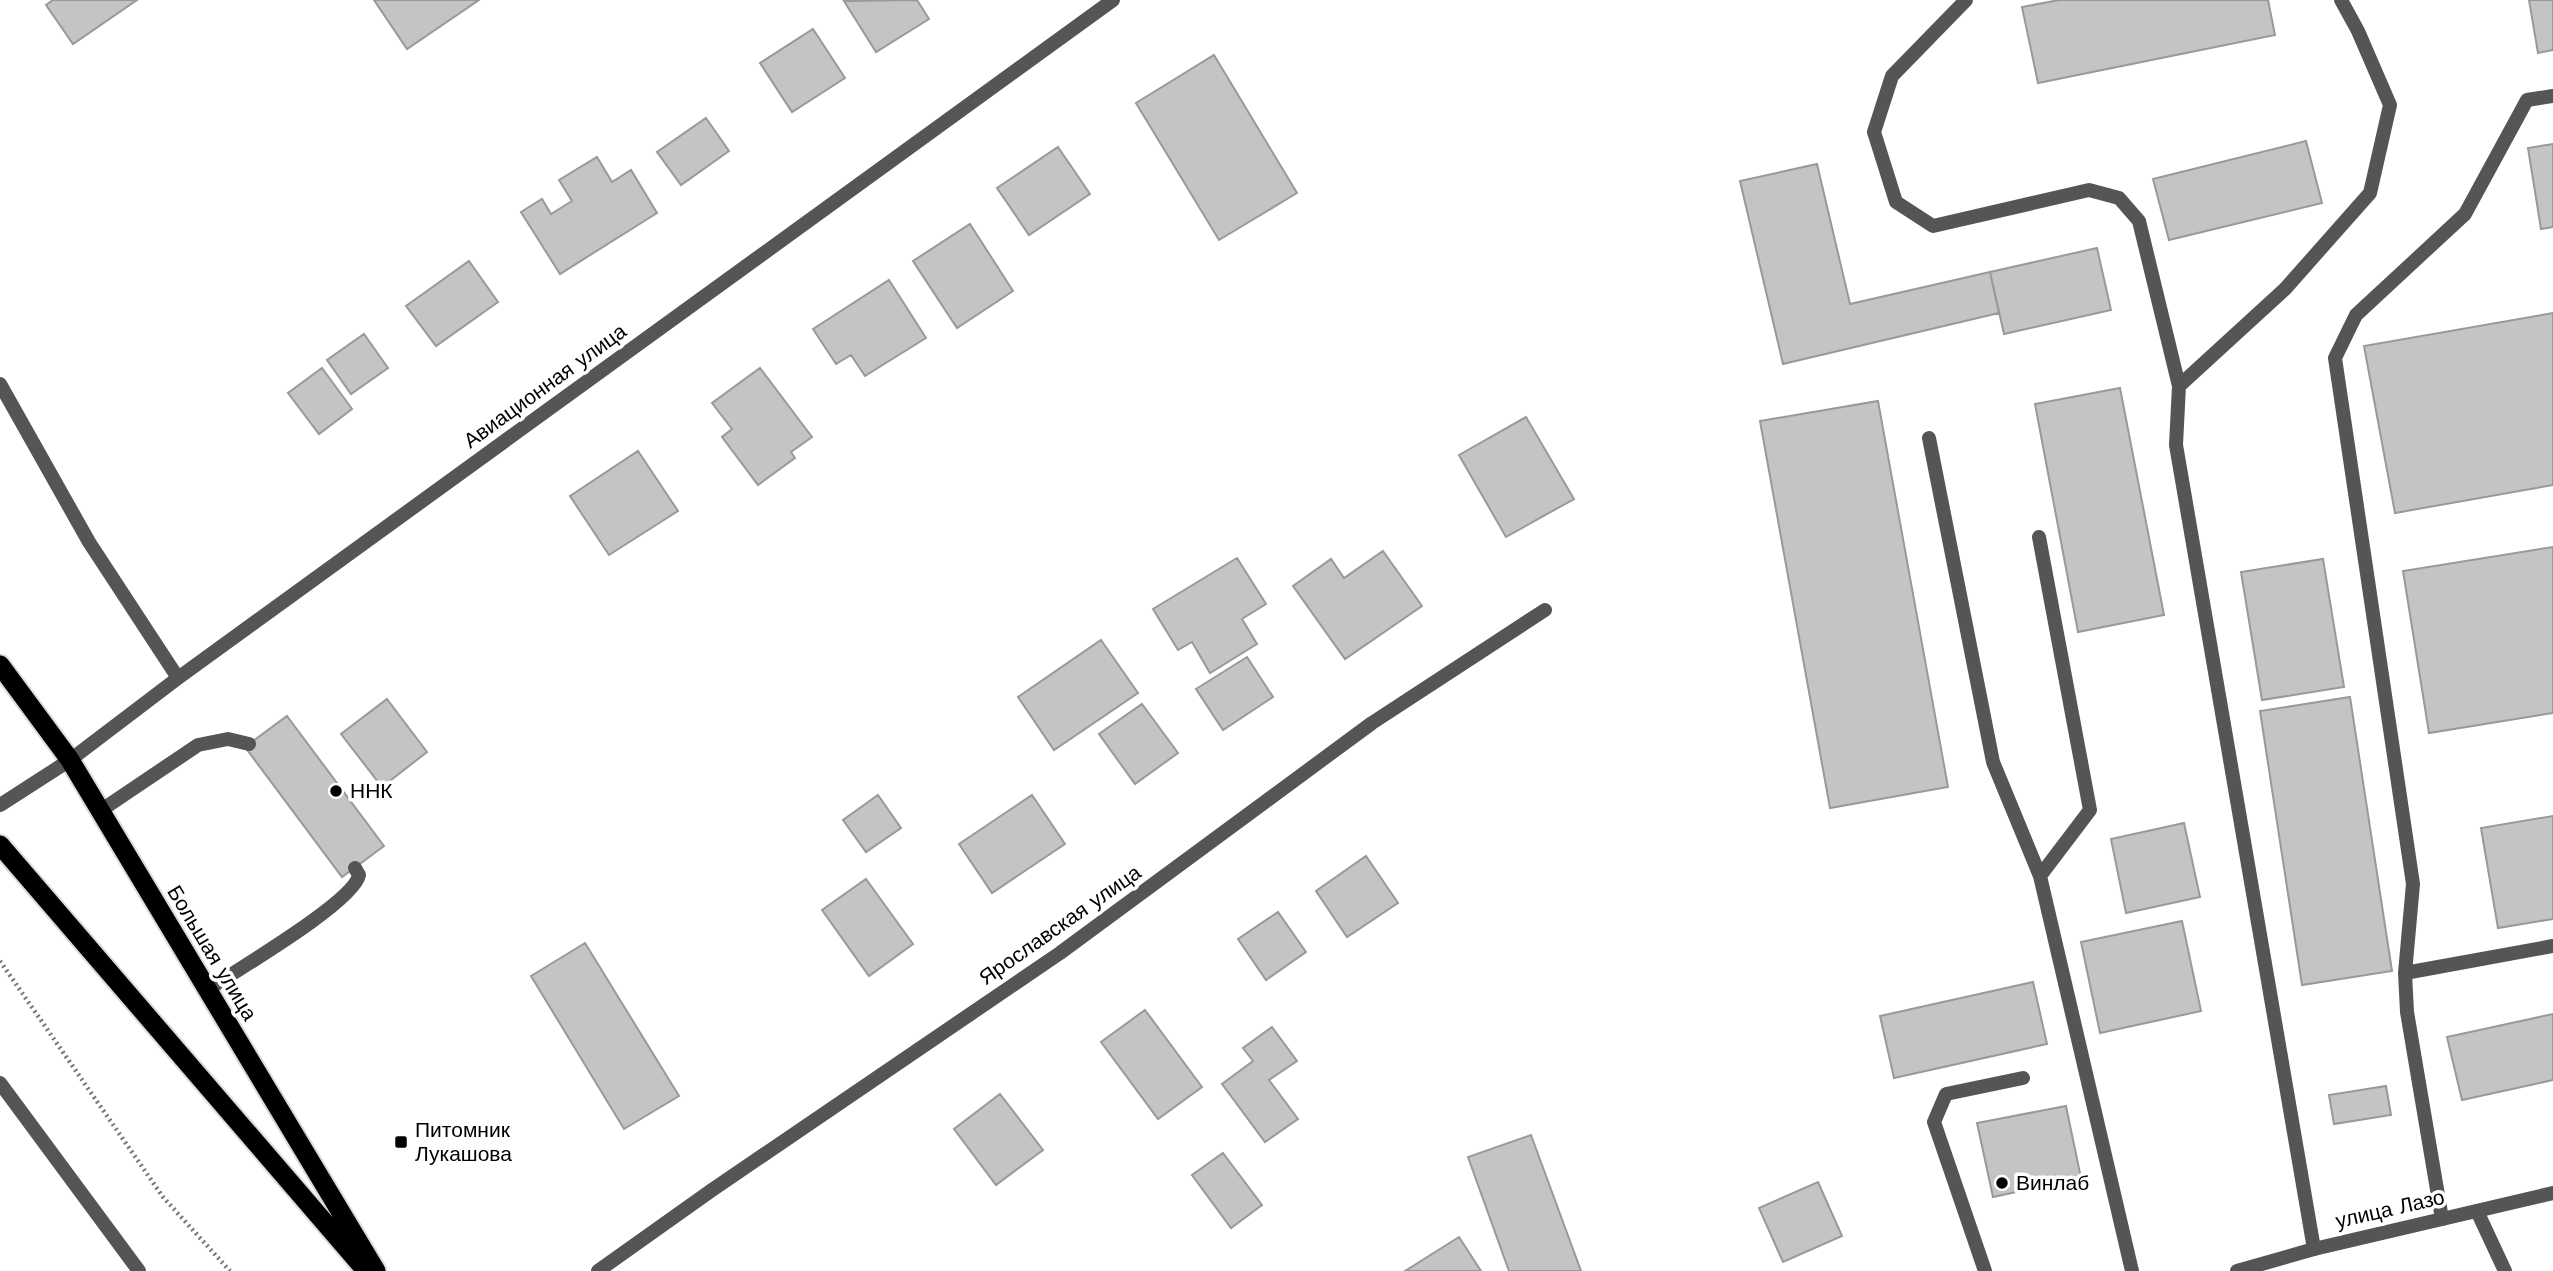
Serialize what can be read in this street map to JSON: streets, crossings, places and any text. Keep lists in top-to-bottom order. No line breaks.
{"streets":{"highway":["Большая улица"],"street":["Авиационная улица","Ярославская улица","улица Лазо"]},"crossings":[["Авиационная улица","Большая улица"]],"places":{"other":["ННК","Винлаб"],"transit":["Питомник Лукашова"]}}
